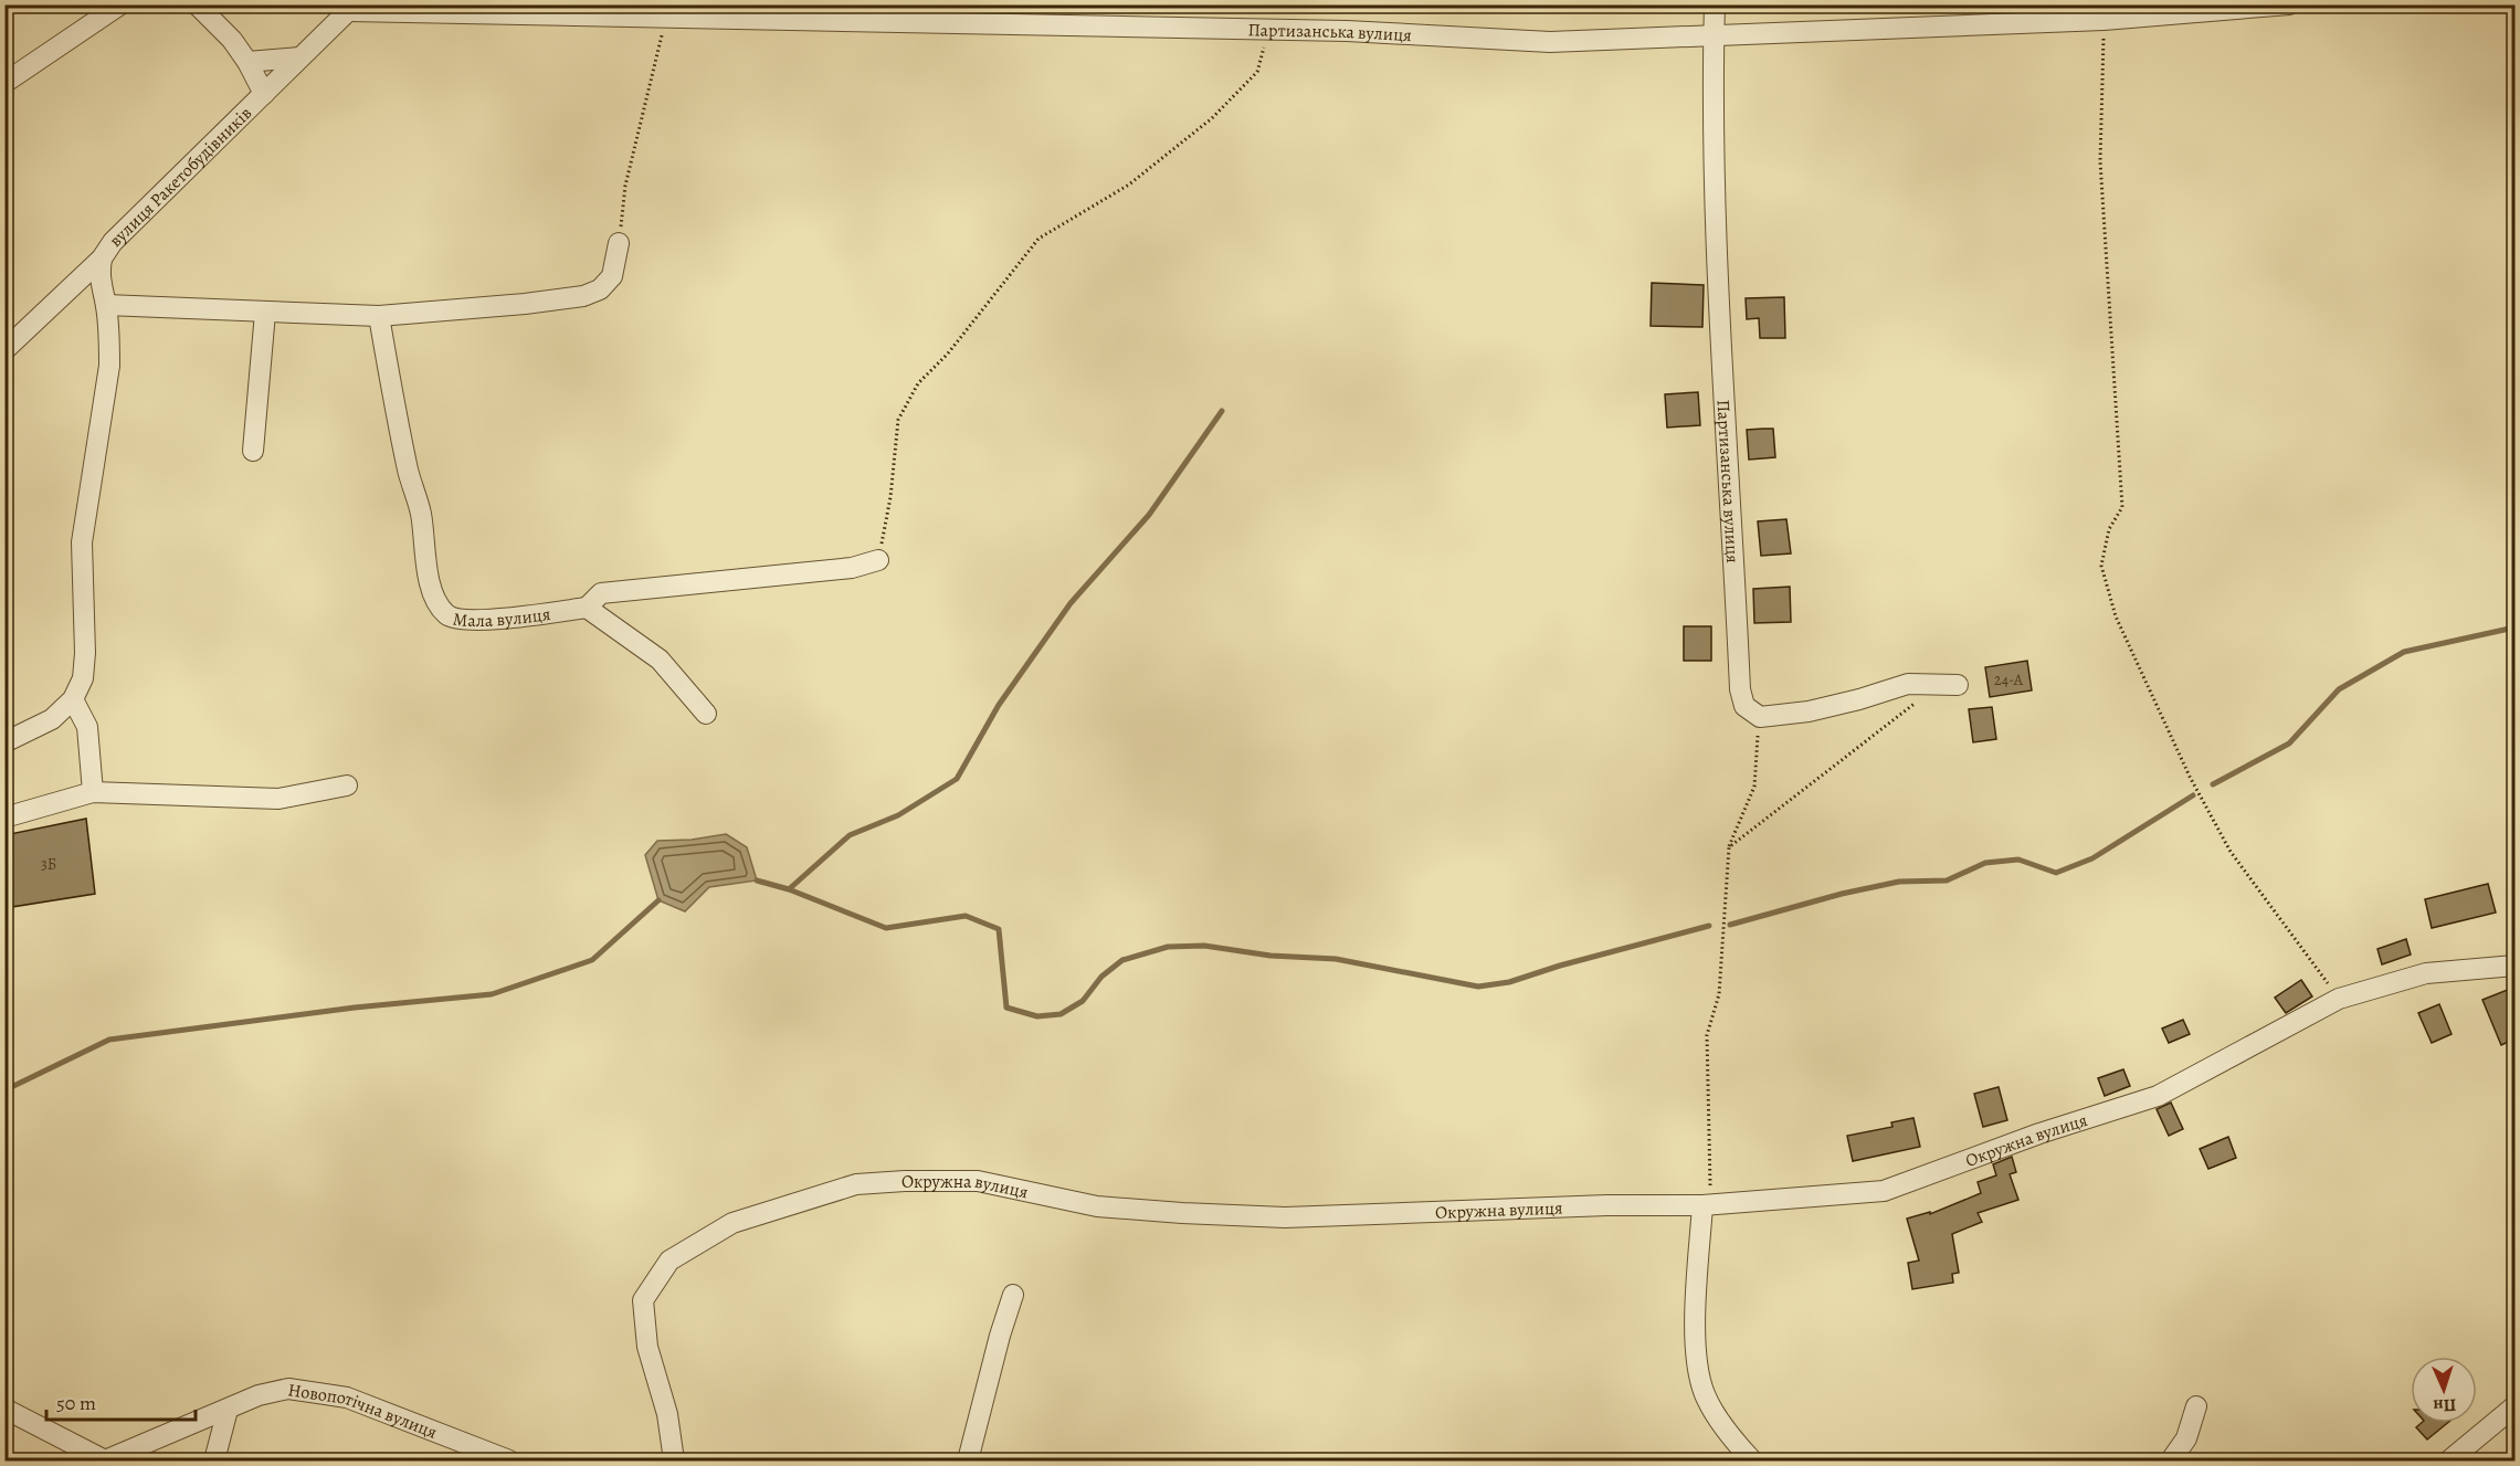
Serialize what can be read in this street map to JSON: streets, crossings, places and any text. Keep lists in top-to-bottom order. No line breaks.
{"streets":{"street":["Партизанська вулиця","вулиця Ракетобудівників","Мала вулиця","Окружна вулиця","Новопотічна вулиця"]},"crossings":[["Партизанська вулиця","вулиця Ракетобудівників"]],"house_numbers":["24-А","3Б"],"scale_bar":"50 m","north":"bottom"}
